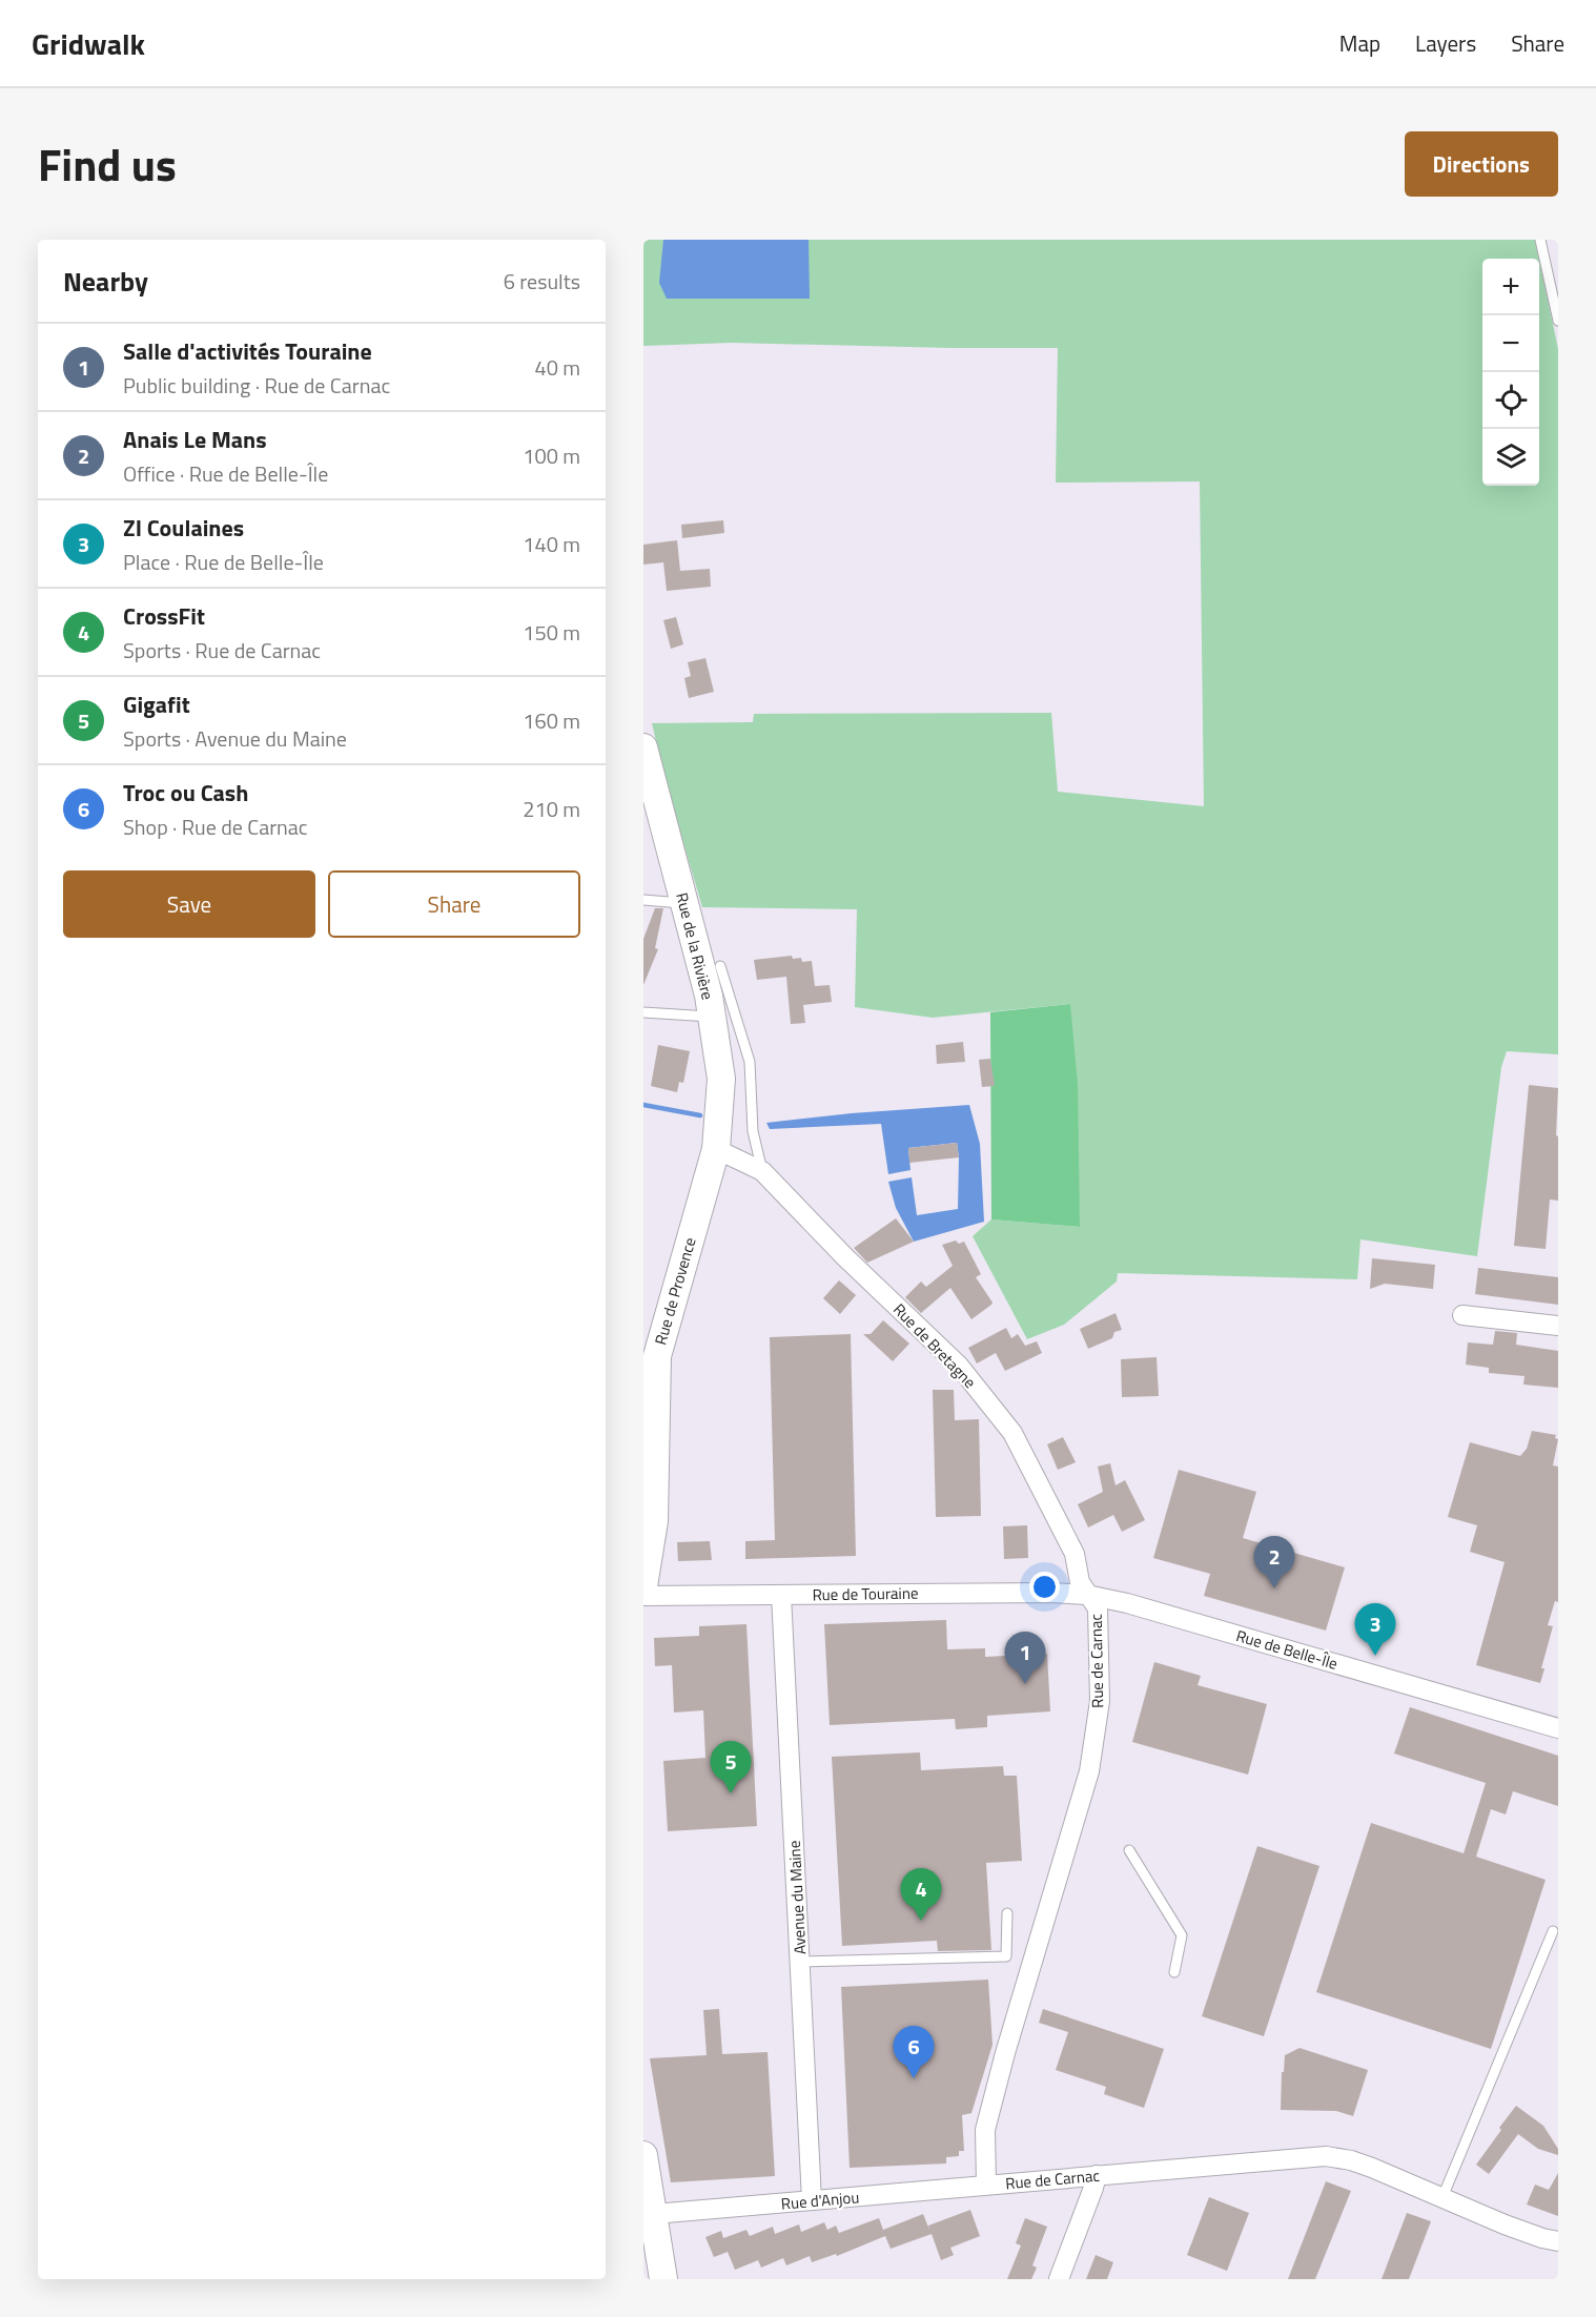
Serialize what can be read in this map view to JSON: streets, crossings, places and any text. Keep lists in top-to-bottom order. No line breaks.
{"streets":{"street":["Rue de la Rivière","Rue de Provence","Rue de Bretagne","Rue de Touraine","Rue de Belle-Île","Rue de Carnac","Avenue du Maine","Rue d'Anjou"]},"crossings":[["Rue de la Rivière","Rue de Provence"],["Rue de la Rivière","Rue de Bretagne"],["Rue de Provence","Rue de Bretagne"],["Rue de Bretagne","Rue de Touraine"],["Rue de Bretagne","Rue de Belle-Île"],["Rue de Bretagne","Rue de Carnac"],["Rue de Touraine","Rue de Belle-Île"],["Rue de Touraine","Rue de Carnac"],["Rue de Touraine","Avenue du Maine"],["Rue de Belle-Île","Rue de Carnac"],["Rue de Carnac","Rue d'Anjou"],["Avenue du Maine","Rue d'Anjou"]],"page":{"header":"Gridwalk","nav":["Map","Layers","Share"],"title":"Find us","buttons":["Directions",["Save","Share"]],"heading":["Nearby","6 results"],"map_buttons":["+","−"],"list":[{"mark":"1","name":"Salle d'activités Touraine","note":"Public building · Rue de Carnac","value":"40 m"},{"mark":"2","name":"Anais Le Mans","note":"Office · Rue de Belle-Île","value":"100 m"},{"mark":"3","name":"ZI Coulaines","note":"Place · Rue de Belle-Île","value":"140 m"},{"mark":"4","name":"CrossFit","note":"Sports · Rue de Carnac","value":"150 m"},{"mark":"5","name":"Gigafit","note":"Sports · Avenue du Maine","value":"160 m"},{"mark":"6","name":"Troc ou Cash","note":"Shop · Rue de Carnac","value":"210 m"}],"pins":["2","3","1","5","4","6"]}}
